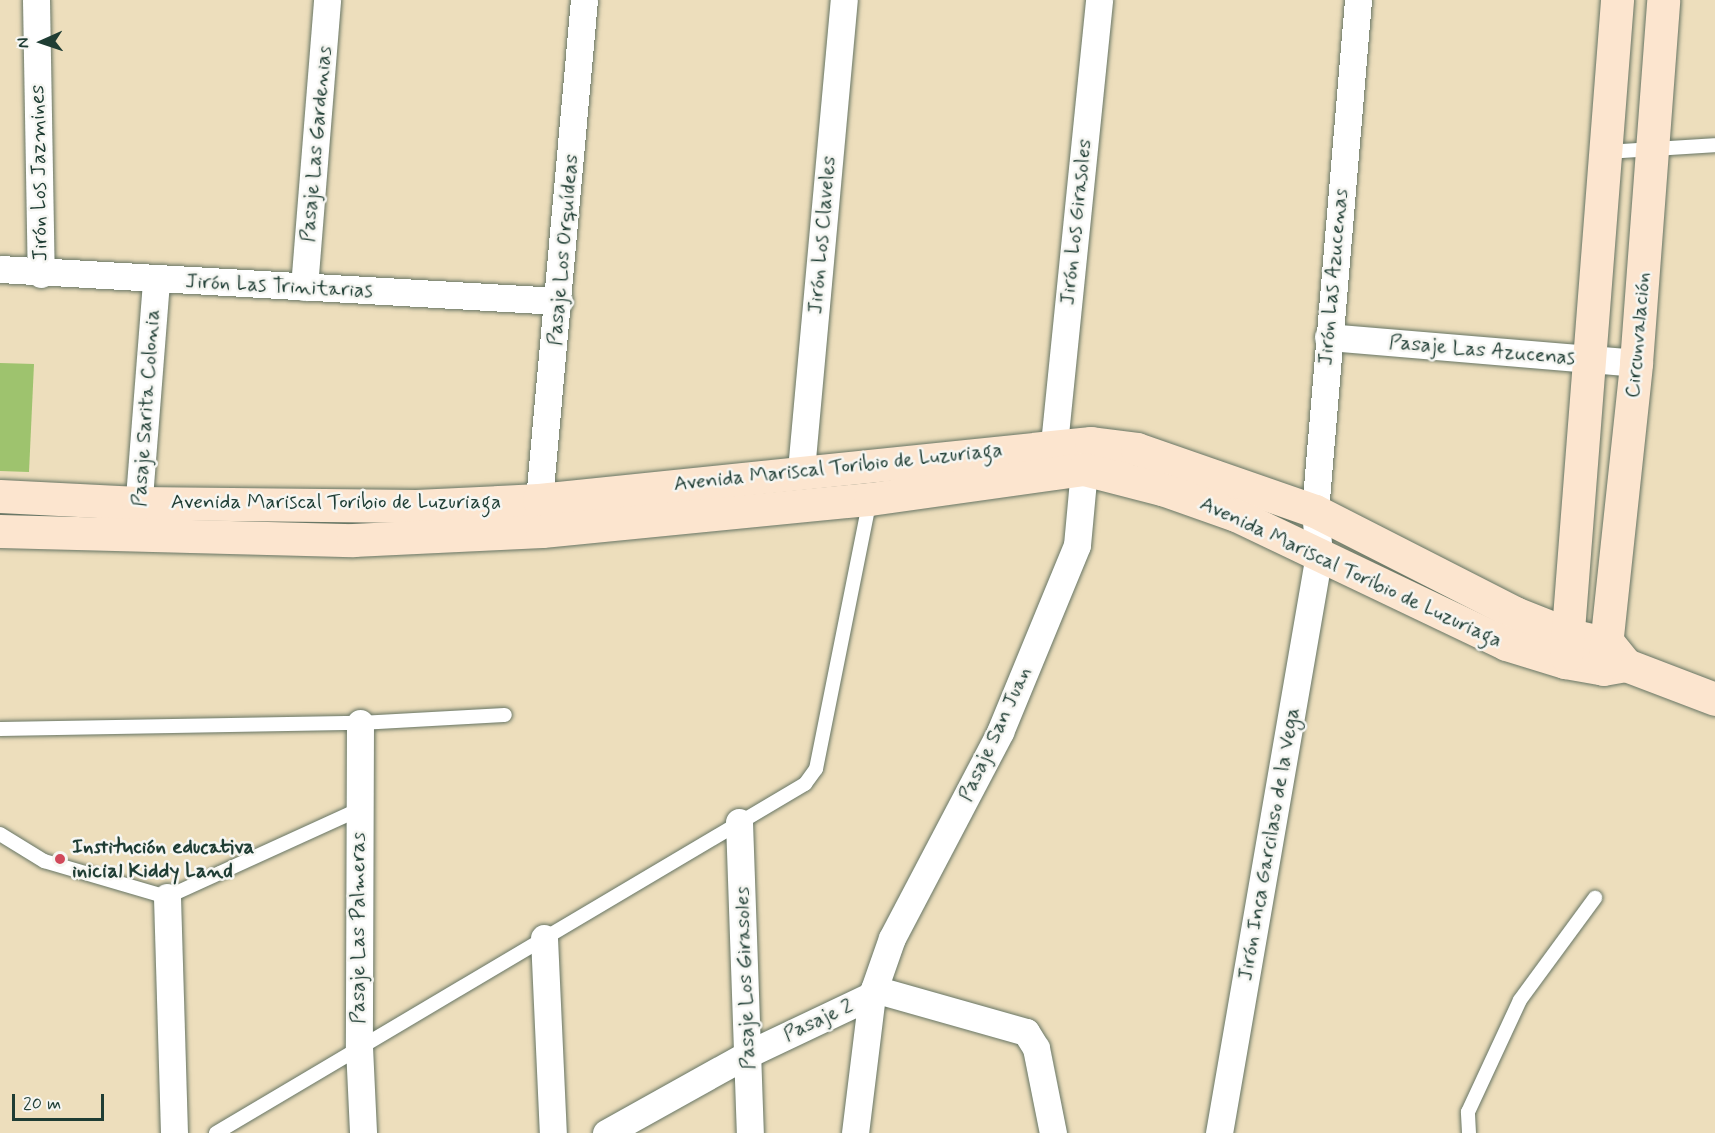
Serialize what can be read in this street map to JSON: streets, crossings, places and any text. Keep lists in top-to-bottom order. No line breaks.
{"streets":{"main road":["Circunvalación","Avenida Mariscal Toribio de Luzuriaga"],"street":["Pasaje Las Gardenias","Jirón Los Jazmines","Jirón Los Girasoles","Jirón Los Claveles","Pasaje Los Orquídeas","Jirón Las Azucenas","Jirón Las Trinitarias","Pasaje Las Azucenas","Pasaje Sarita Colonia","Pasaje San Juan","Jirón Inca Garcilaso de la Vega","Pasaje Las Palmeras","Pasaje Los Girasoles","Pasaje 2"]},"crossings":[["Pasaje Las Gardenias","Jirón Las Trinitarias"],["Jirón Los Jazmines","Jirón Las Trinitarias"],["Jirón Los Girasoles","Avenida Mariscal Toribio de Luzuriaga"],["Jirón Los Claveles","Avenida Mariscal Toribio de Luzuriaga"],["Pasaje Los Orquídeas","Jirón Las Trinitarias"],["Pasaje Los Orquídeas","Avenida Mariscal Toribio de Luzuriaga"],["Jirón Las Azucenas","Pasaje Las Azucenas"],["Jirón Las Azucenas","Avenida Mariscal Toribio de Luzuriaga"],["Jirón Las Azucenas","Jirón Inca Garcilaso de la Vega"],["Jirón Las Trinitarias","Pasaje Sarita Colonia"],["Circunvalación","Pasaje Las Azucenas"],["Circunvalación","Avenida Mariscal Toribio de Luzuriaga"],["Pasaje Sarita Colonia","Avenida Mariscal Toribio de Luzuriaga"],["Avenida Mariscal Toribio de Luzuriaga","Pasaje San Juan"],["Avenida Mariscal Toribio de Luzuriaga","Jirón Inca Garcilaso de la Vega"],["Pasaje San Juan","Pasaje 2"],["Pasaje Los Girasoles","Pasaje 2"]],"places":["Institución educativa inicial Kiddy Land"],"scale_bar":"20 m","north":"left"}
